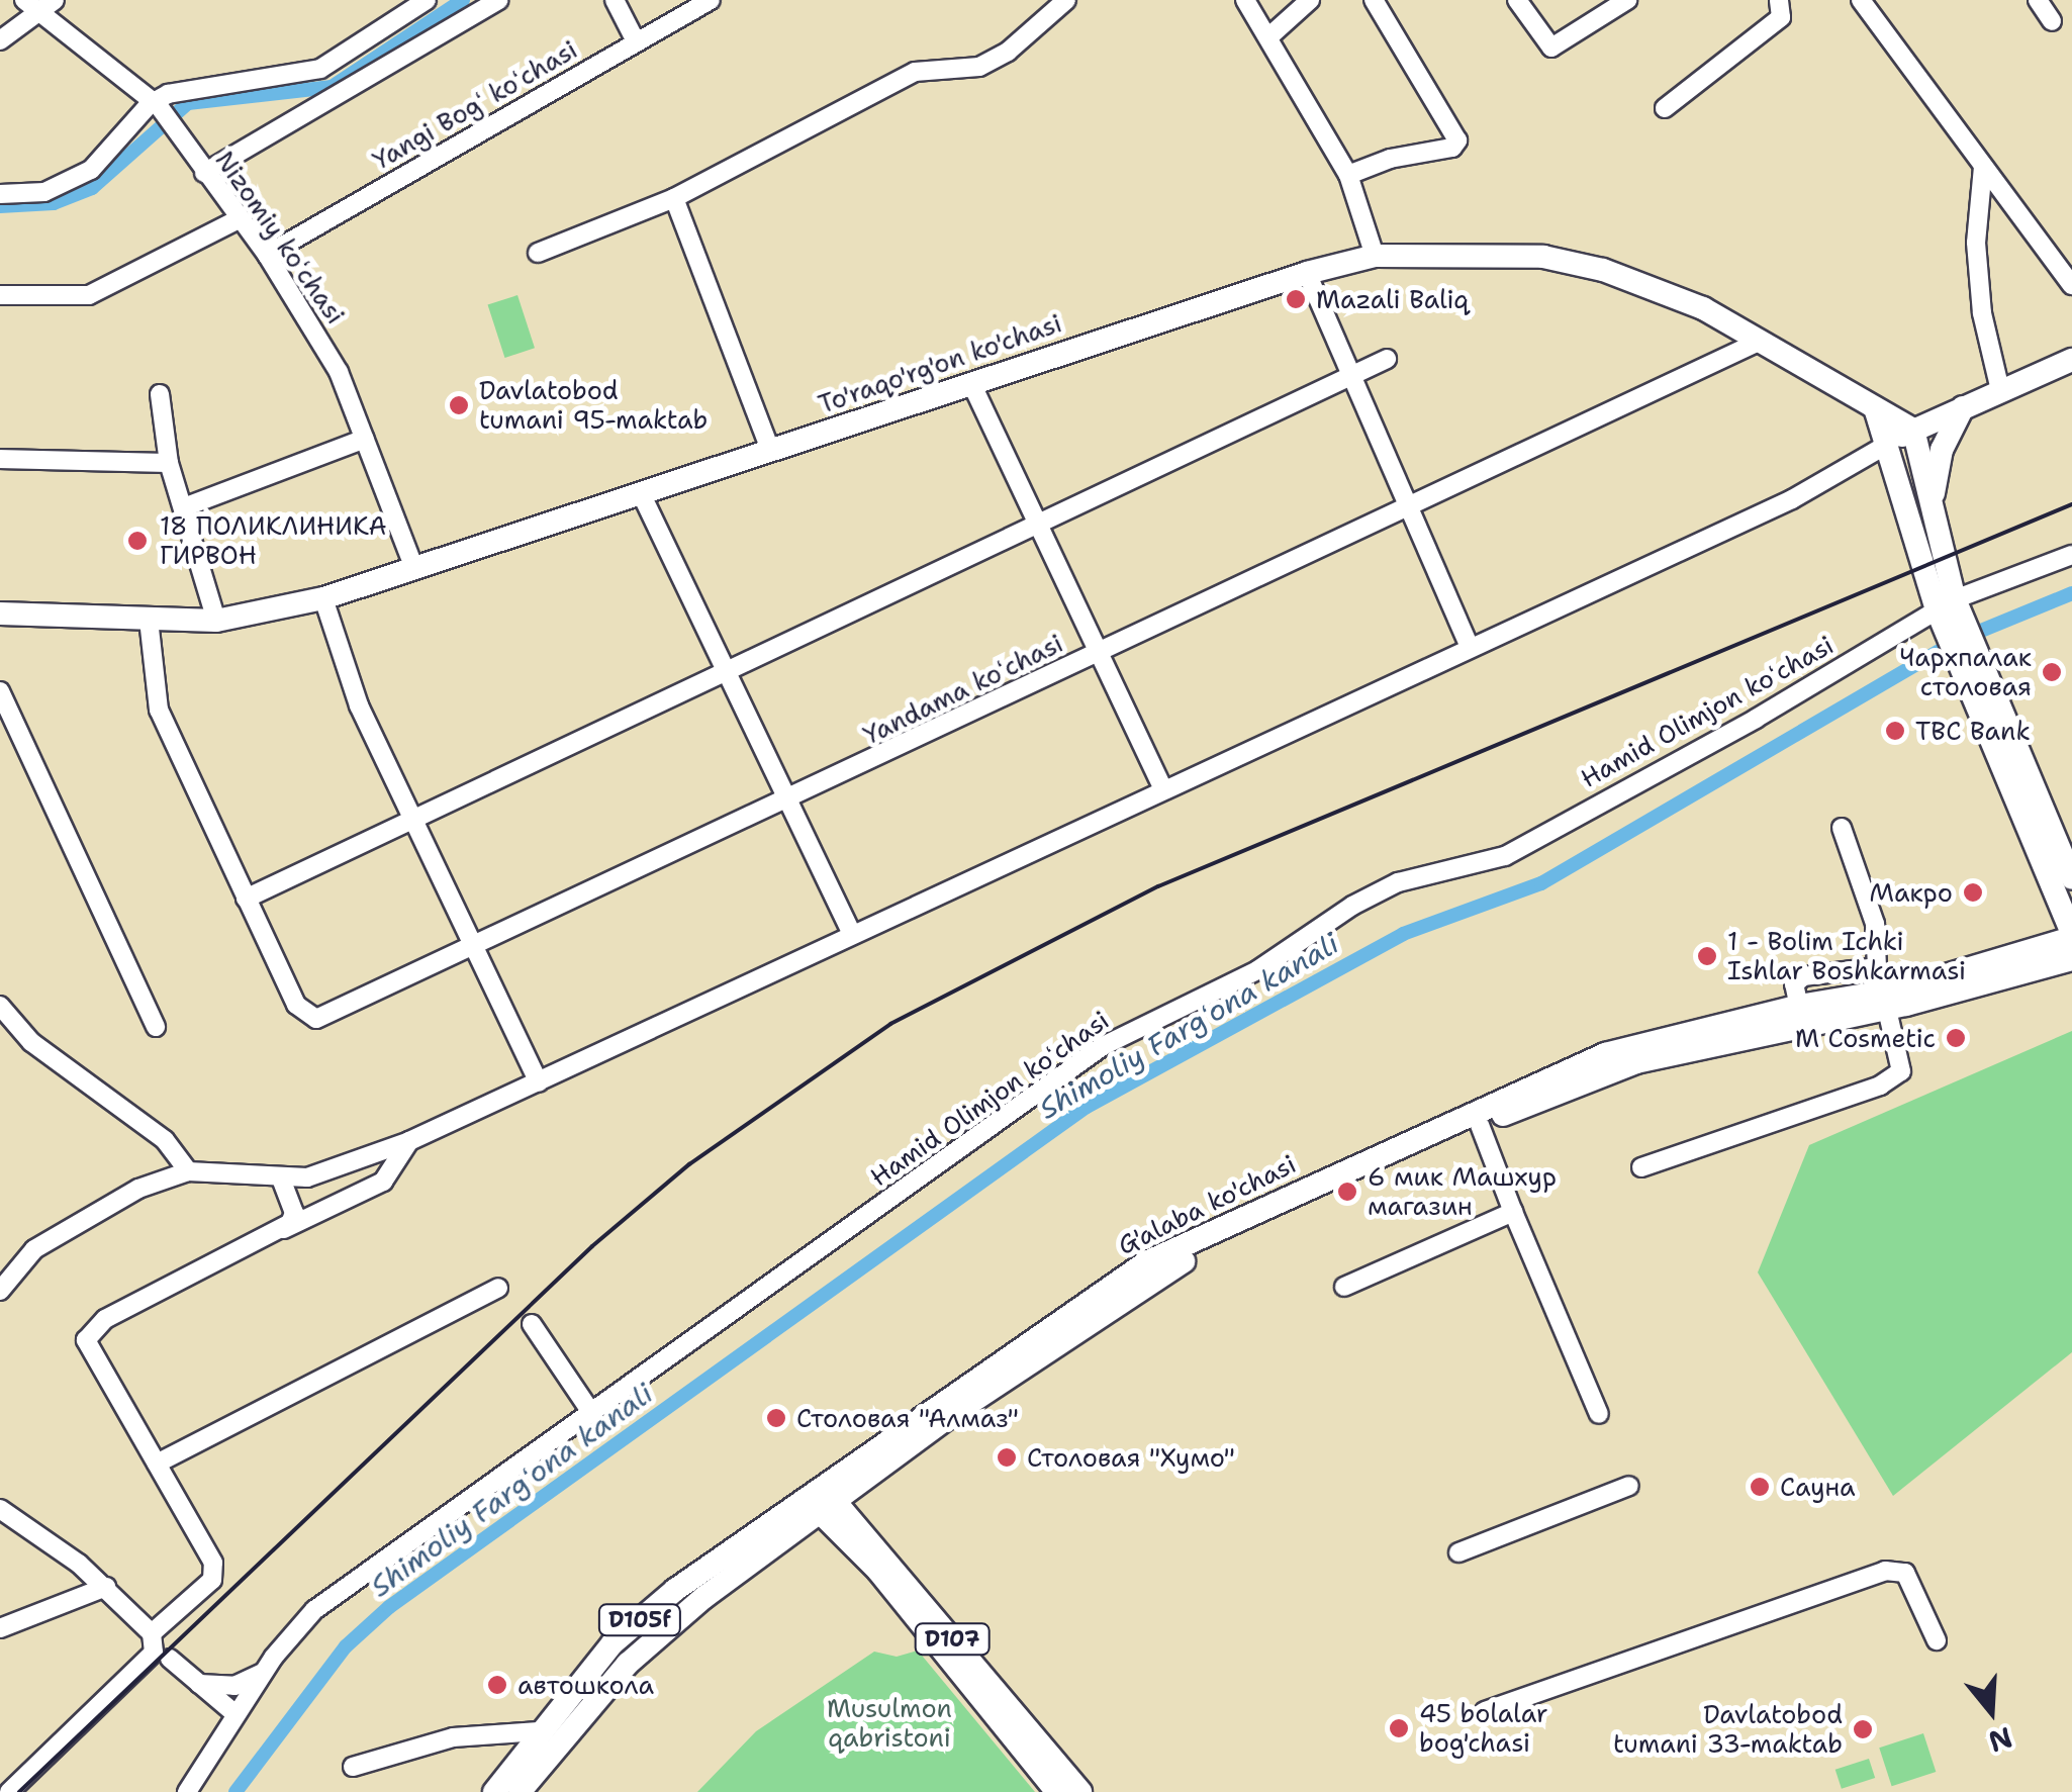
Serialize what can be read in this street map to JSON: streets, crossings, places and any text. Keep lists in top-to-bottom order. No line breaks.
{"streets":{"main road":["To'raqo'rg'on ko'chasi","G'alaba ko'chasi","D105f","D107"],"street":["Yangi Bogʻ koʻchasi","Nizomiy koʻchasi","Yandama koʻchasi","Hamid Olimjon koʻchasi"]},"crossings":[["Yangi Bogʻ koʻchasi","Nizomiy koʻchasi"],["Nizomiy koʻchasi","To'raqo'rg'on ko'chasi"],["To'raqo'rg'on ko'chasi","Yandama koʻchasi"],["G'alaba ko'chasi","D105f"],["G'alaba ko'chasi","D107"]],"water":["Shimoliy Fargʻona kanali"],"parks":["Musulmon qabristoni"],"places":["Mazali Baliq","Davlatobod tumani 95-maktab","18 ПОЛИКЛИНИКА ГИРВОН","Чархпалак столовая","TBC Bank","Макро","1 - Bolim Ichki Ishlar Boshkarmasi","M Cosmetic","6 мик Машхур магазин","Столовая \"Алмаз\"","Столовая \"Хумо\"","Сауна","автошкола","45 bolalar bog'chasi","Davlatobod tumani 33-maktab"],"north":"bottom"}
